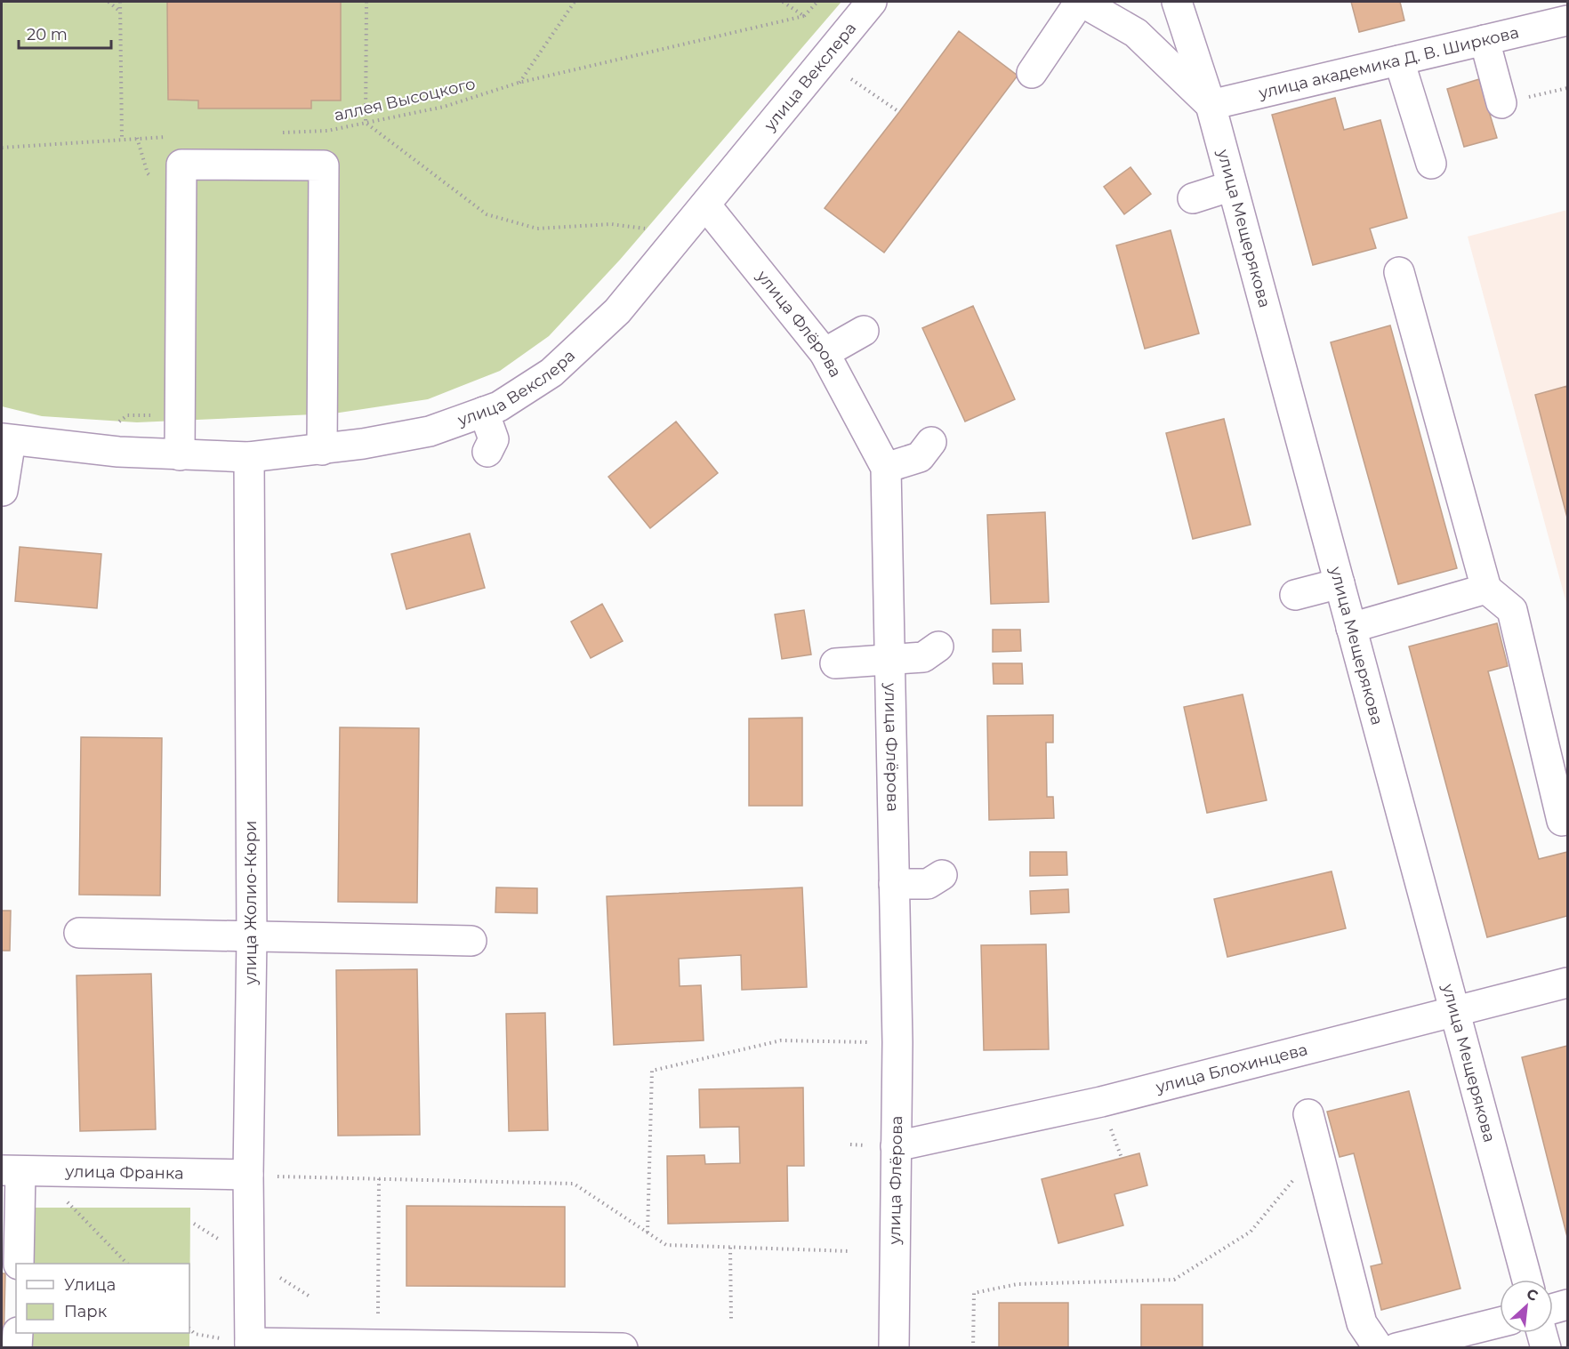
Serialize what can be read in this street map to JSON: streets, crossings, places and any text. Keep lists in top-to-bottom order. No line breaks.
{"streets":{"street":["улица академика Д. В. Ширкова","улица Векслера","улица Мещерякова","улица Флёрова","улица Жолио-Кюри","улица Блохинцева","улица Франка"],"path":["аллея Высоцкого"]},"crossings":[["улица академика Д. В. Ширкова","улица Мещерякова"],["улица Векслера","улица Флёрова"],["улица Векслера","улица Жолио-Кюри"],["улица Мещерякова","улица Блохинцева"],["улица Флёрова","улица Блохинцева"],["улица Жолио-Кюри","улица Франка"]],"legend":["Улица","Парк"],"scale_bar":"20 m","north":"top right"}
